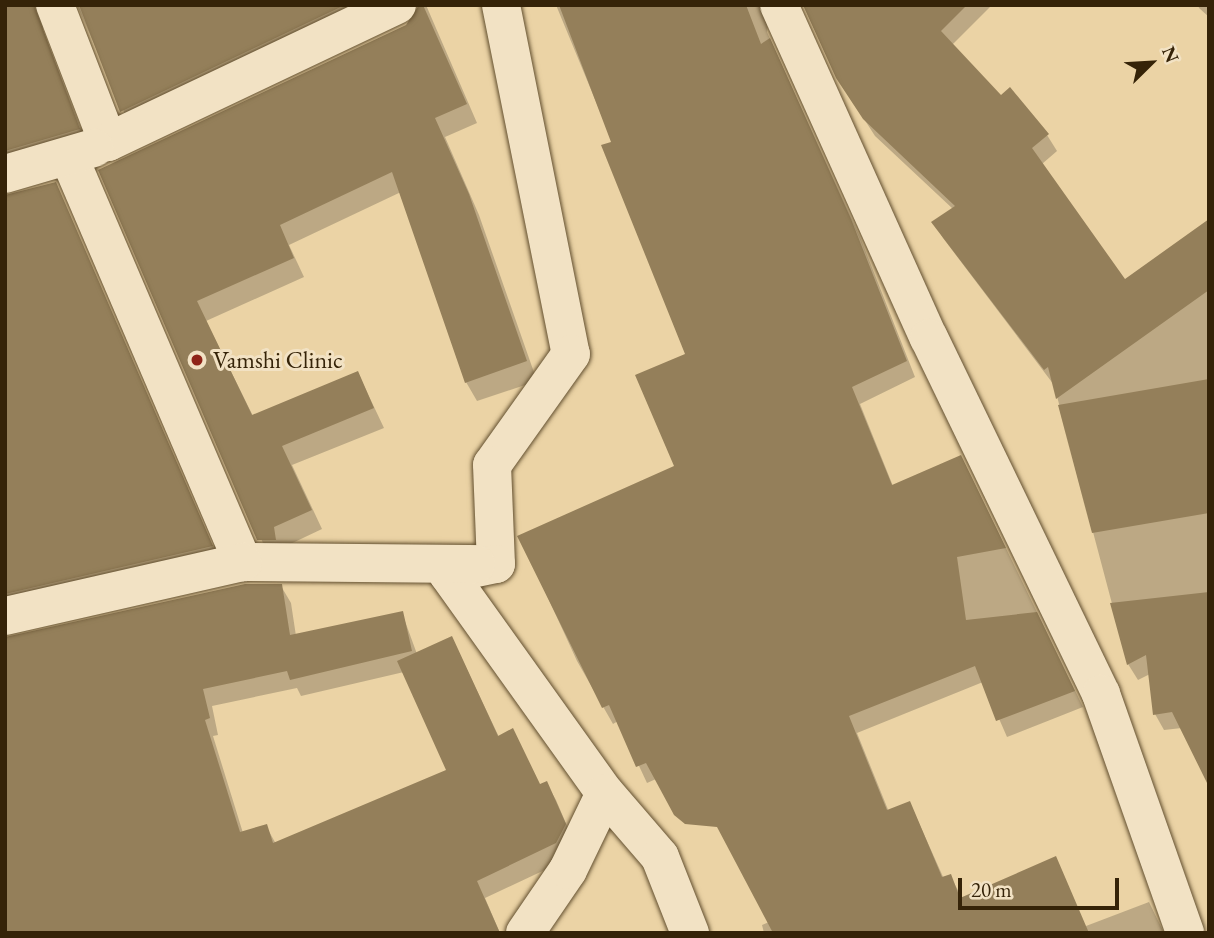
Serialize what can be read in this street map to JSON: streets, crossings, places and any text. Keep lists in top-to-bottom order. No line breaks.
{"places":["Vamshi Clinic"],"scale_bar":"20 m","north":"top right"}
